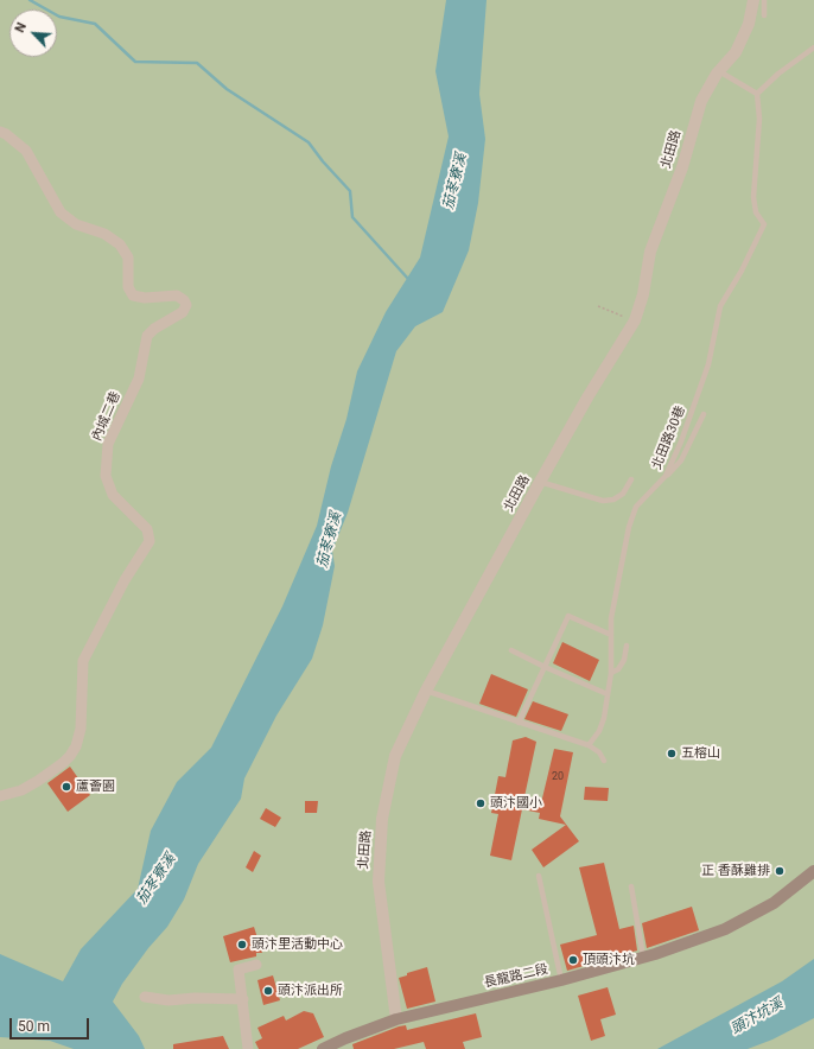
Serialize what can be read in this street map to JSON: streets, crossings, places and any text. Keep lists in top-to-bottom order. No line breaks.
{"streets":{"main road":["長龍路二段"],"street":["北田路","內城二巷"],"lane":["北田路30巷"]},"crossings":[["北田路","長龍路二段"]],"water":["茄苳寮溪","頭汴坑溪"],"places":["五榕山","蘆薈園","頭汴國小","正 香酥雞排","頭汴里活動中心","頂頭汴坑","頭汴派出所"],"house_numbers":["20"],"scale_bar":"50 m","north":"top left"}
